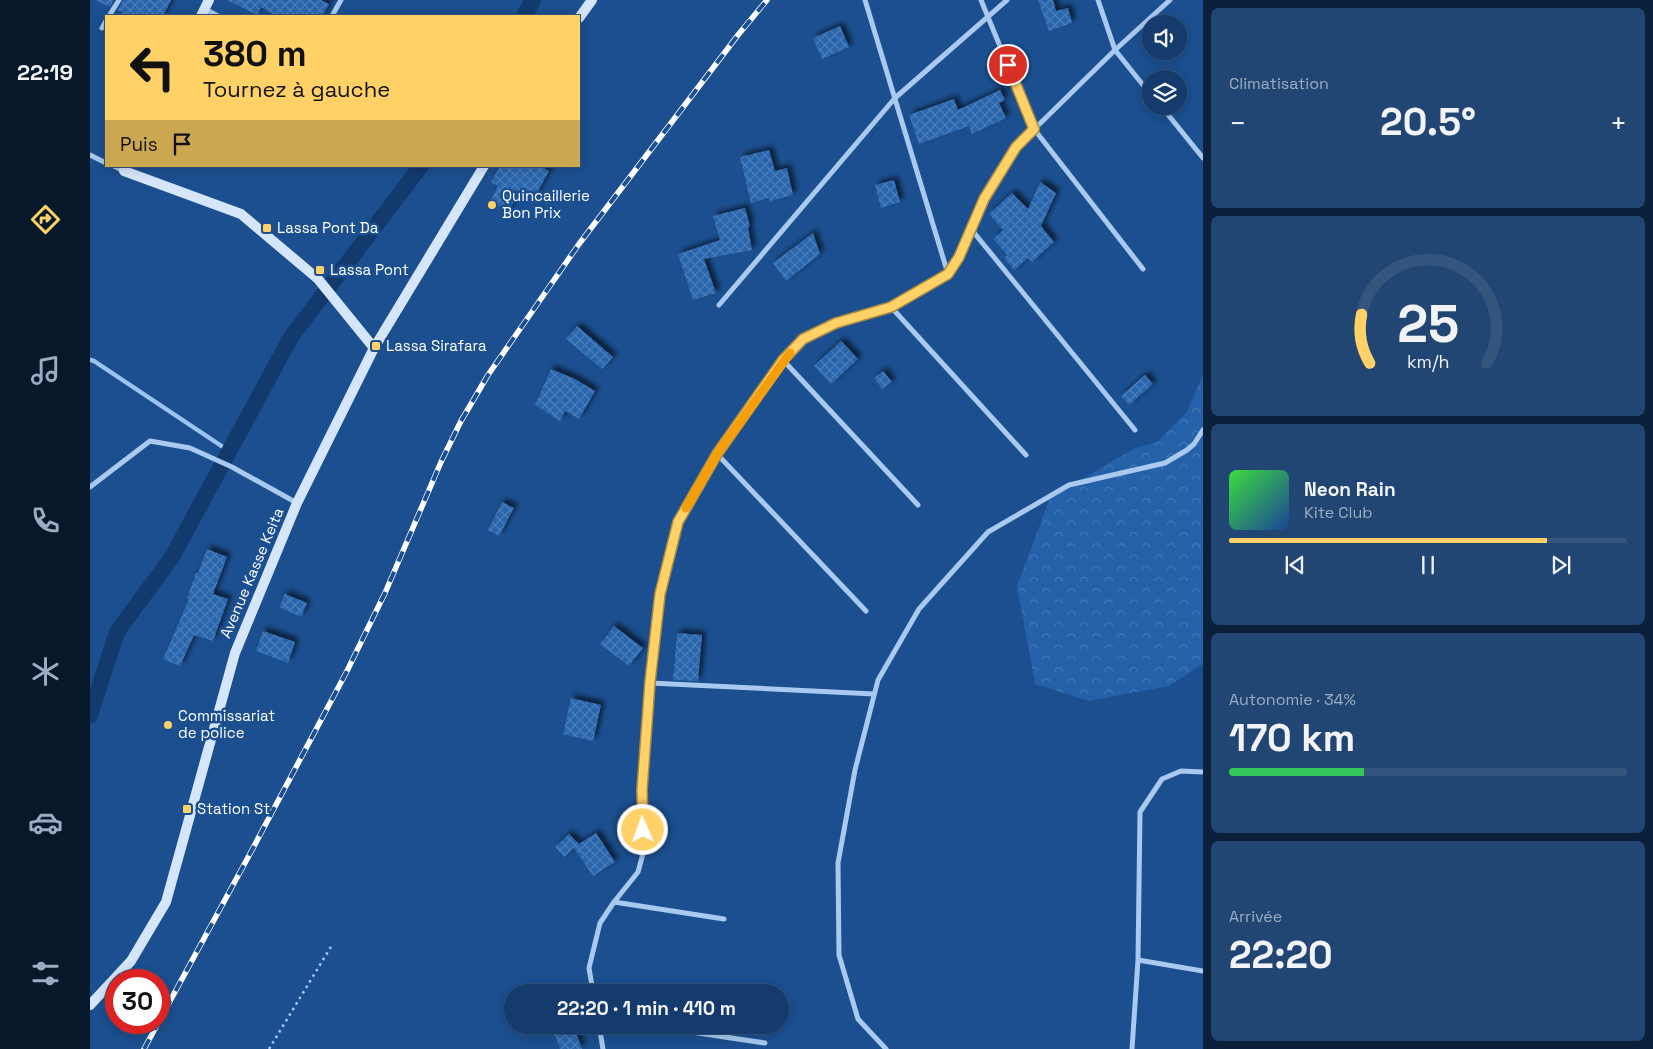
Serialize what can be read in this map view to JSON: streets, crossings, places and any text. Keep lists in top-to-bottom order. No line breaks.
{"streets":{"main road":["Avenue Kasse Keita"]},"places":{"other":["Quincaillerie Bon Prix","Commissariat de police"],"transit":["Lassa Pont Da","Lassa Pont","Lassa Sirafara","Station St"]},"page":{"tabs":"22:19","tile":["Climatisation",["Autonomie · 34%","170 km"],["Arrivée","22:20"]],"turn":["380 m","Tournez à gauche"],"heat":["−","20.5°","+"],"then":"Puis","song":["Neon Rain","Kite Club"],"limit":"30","trip":"22:20 · 1 min · 410 m","gauge":["25","km/h"]}}
